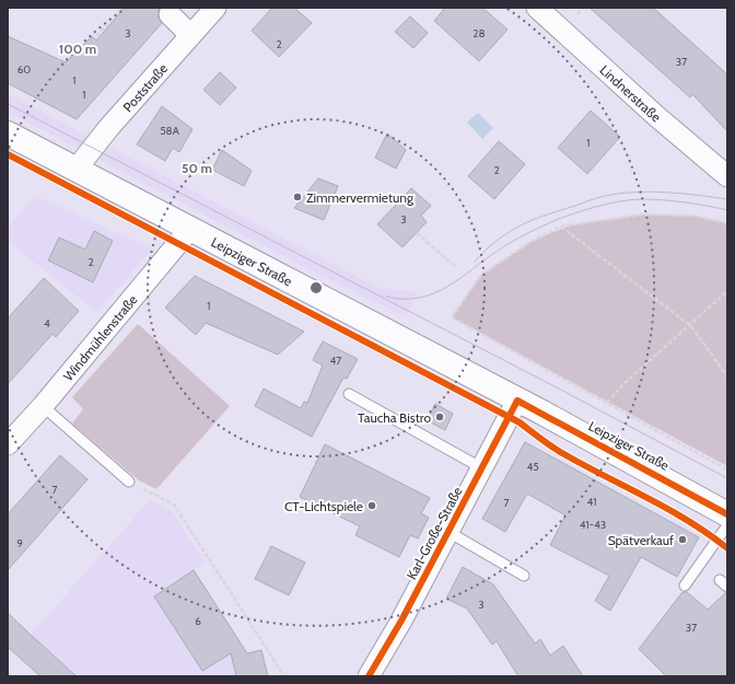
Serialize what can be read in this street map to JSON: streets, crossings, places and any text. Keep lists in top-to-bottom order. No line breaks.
{"streets":{"main road":["Leipziger Straße"],"street":["Poststraße","Lindnerstraße","Windmühlenstraße","Karl-Große-Straße"]},"crossings":[["Poststraße","Leipziger Straße"],["Leipziger Straße","Windmühlenstraße"],["Leipziger Straße","Karl-Große-Straße"]],"places":["Zimmervermietung","Taucha Bistro","CT-Lichtspiele","Spätverkauf"],"house_numbers":["3","28","2","37","60","1","1","58A","1","2","3","2","1","4","47","45","7","41","7","41-43","9","3","6","37"],"rings":["100 m","50 m"]}
